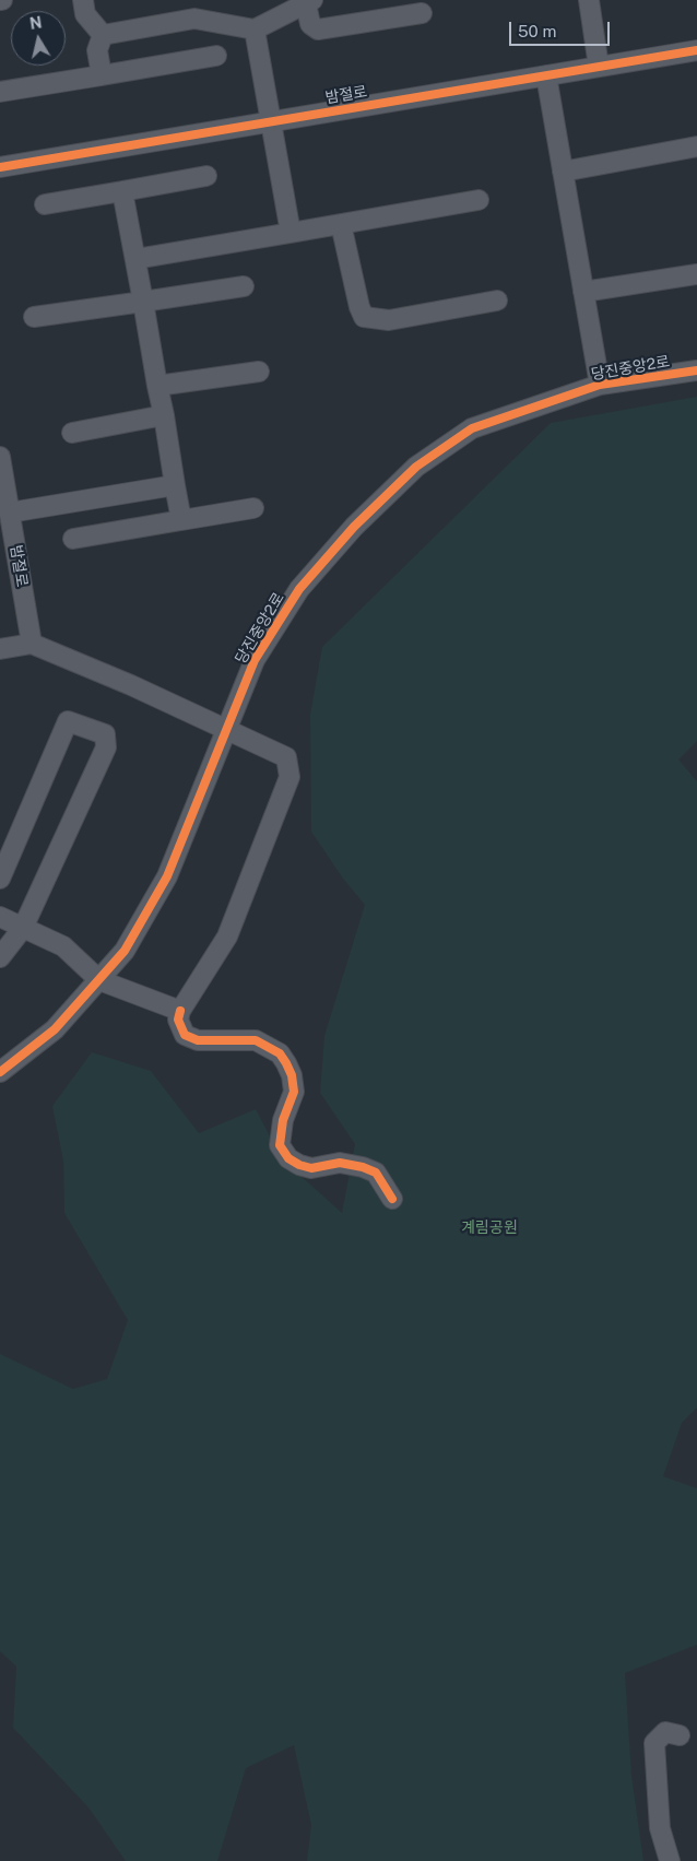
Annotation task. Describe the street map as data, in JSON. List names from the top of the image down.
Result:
{
  "streets": {
    "street": ["밤절로", "당진중앙2로"]
  },
  "parks": ["계림공원"],
  "scale_bar": "50 m",
  "north": "top"
}
